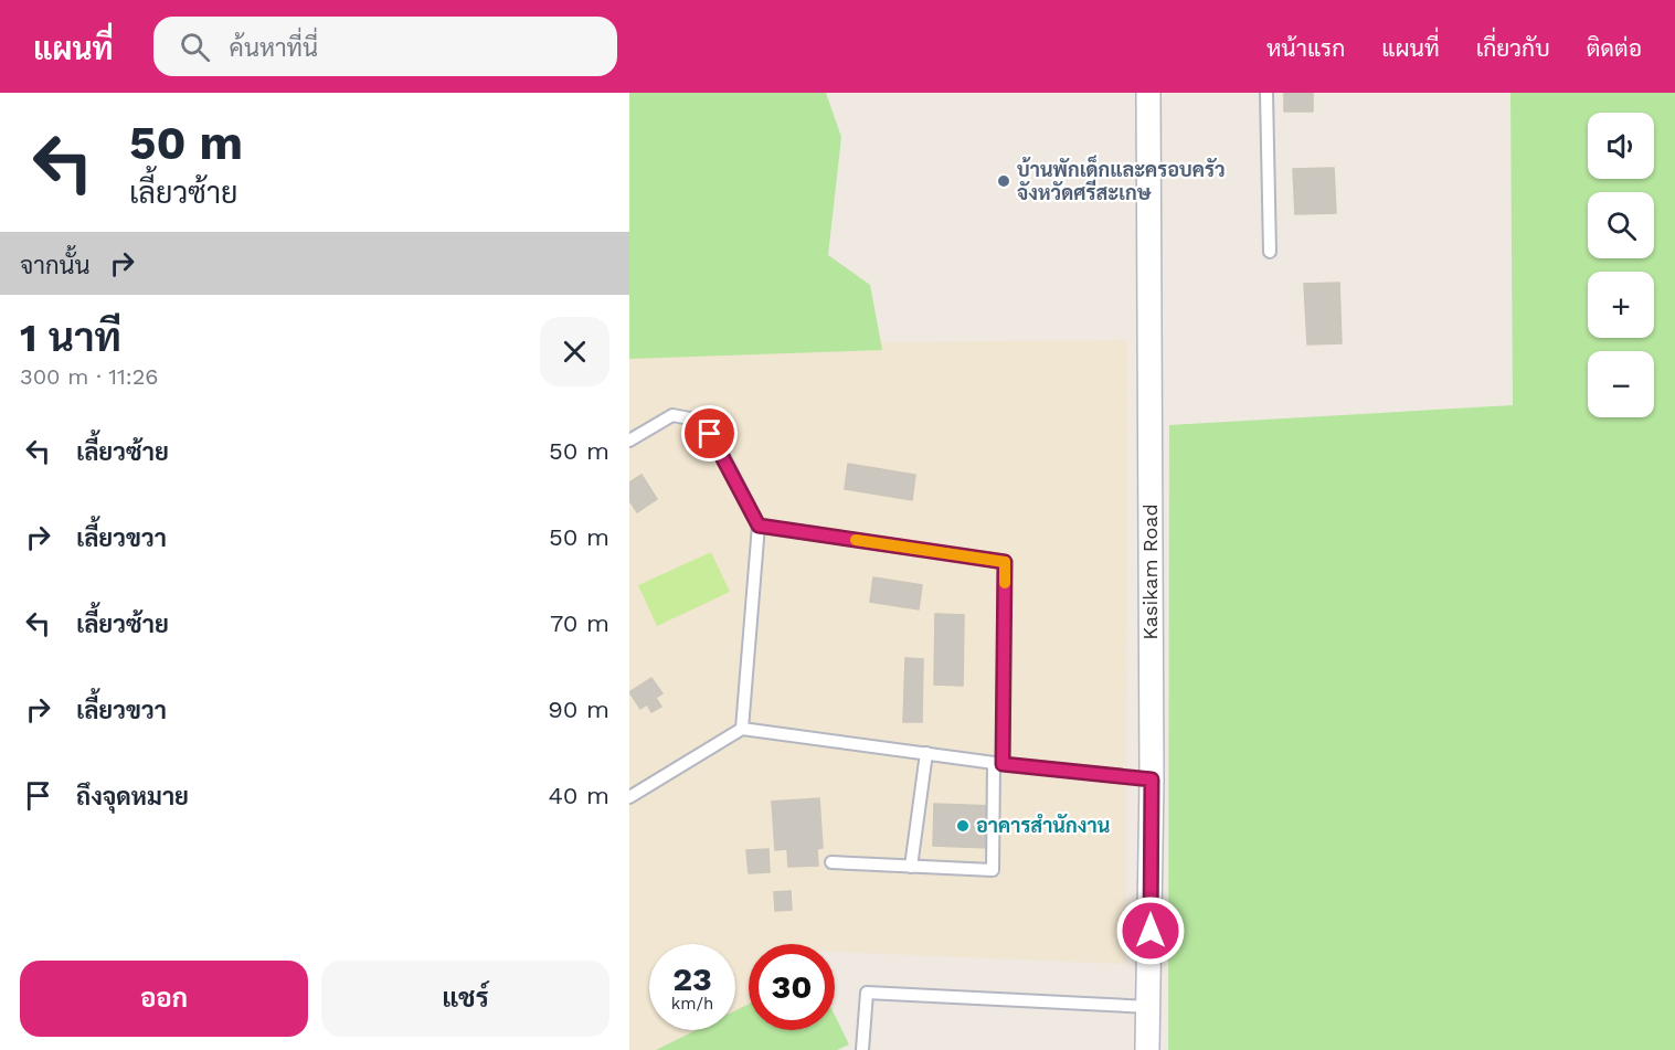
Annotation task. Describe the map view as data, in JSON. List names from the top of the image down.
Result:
{
  "streets": {
    "street": ["Kasikam Road"]
  },
  "places": ["บ้านพักเด็กและครอบครัว จังหวัดศรีสะเกษ", "อาคารสำนักงาน"],
  "page": {
    "header": "แผนที่",
    "search": "ค้นหาที่นี่",
    "nav": [
      "หน้าแรก",
      "แผนที่",
      "เกี่ยวกับ",
      "ติดต่อ"
    ],
    "turn": ["50 m", "เลี้ยวซ้าย"],
    "map_buttons": ["+", "−"],
    "then": "จากนั้น",
    "heading": ["1 นาที", "300 m · 11:26"],
    "list": [
      {
        "name": "เลี้ยวซ้าย",
        "value": "50 m"
      },
      {
        "name": "เลี้ยวขวา",
        "value": "50 m"
      },
      {
        "name": "เลี้ยวซ้าย",
        "value": "70 m"
      },
      {
        "name": "เลี้ยวขวา",
        "value": "90 m"
      },
      {
        "name": "ถึงจุดหมาย",
        "value": "40 m"
      }
    ],
    "speed": "23 km/h",
    "limit": "30",
    "buttons": ["ออก", "แชร์"]
  }
}
